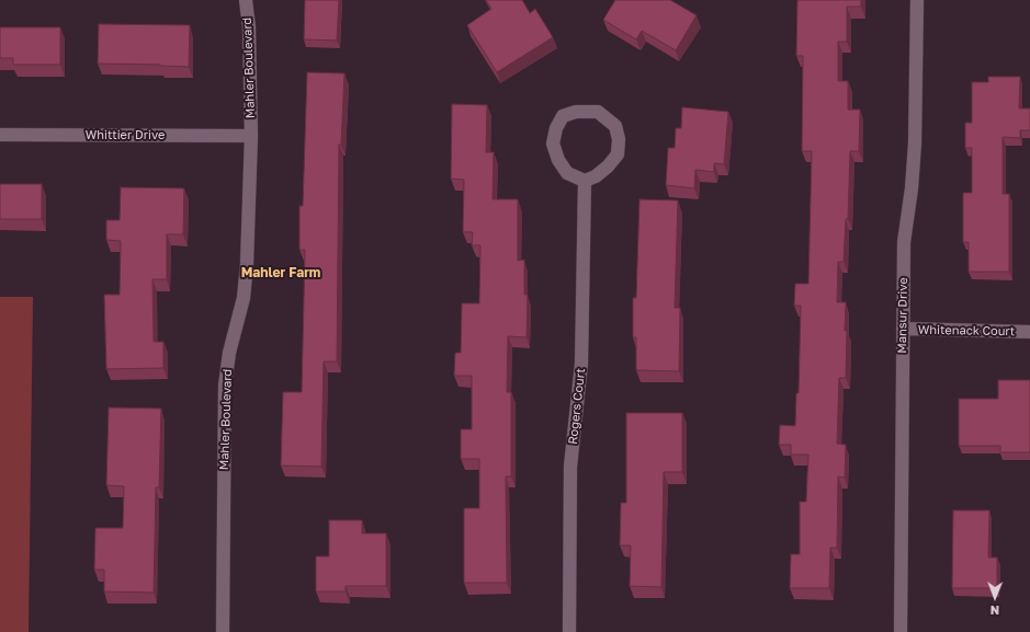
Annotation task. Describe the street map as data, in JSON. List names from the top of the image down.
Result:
{
  "streets": {
    "street": [
      "Mahler Boulevard",
      "Whittier Drive",
      "Mansur Drive",
      "Whitenack Court",
      "Rogers Court"
    ]
  },
  "crossings": [
    ["Mahler Boulevard", "Whittier Drive"],
    ["Mansur Drive", "Whitenack Court"]
  ],
  "districts": ["Mahler Farm"],
  "north": "bottom"
}
